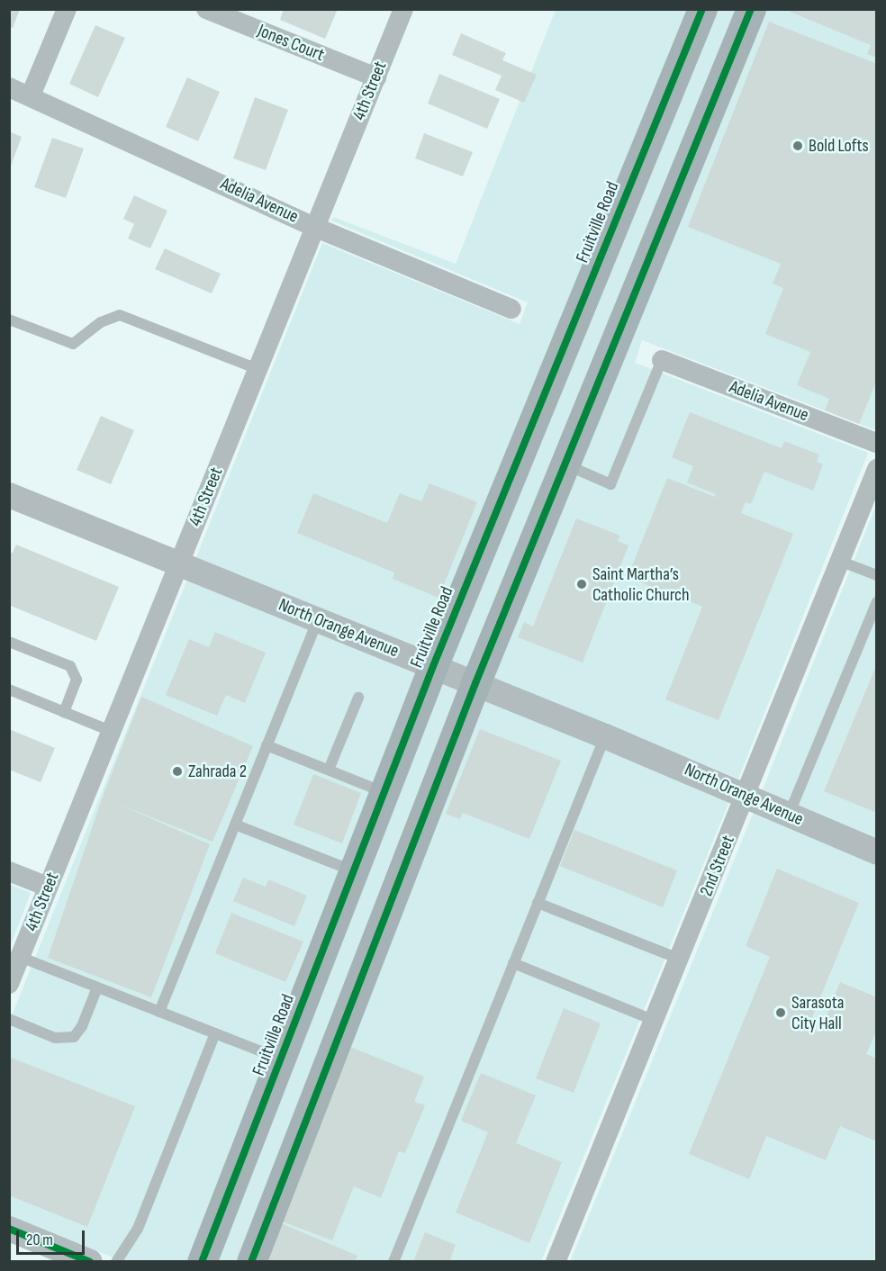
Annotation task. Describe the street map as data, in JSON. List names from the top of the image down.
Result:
{
  "streets": {
    "main road": ["Fruitville Road"],
    "street": [
      "Jones Court",
      "4th Street",
      "Adelia Avenue",
      "North Orange Avenue",
      "2nd Street"
    ]
  },
  "crossings": [
    ["Jones Court", "4th Street"],
    ["4th Street", "Adelia Avenue"],
    ["4th Street", "North Orange Avenue"],
    ["Fruitville Road", "North Orange Avenue"],
    ["North Orange Avenue", "2nd Street"]
  ],
  "places": [
    "Bold Lofts",
    "Saint Martha’s Catholic Church",
    "Zahrada 2",
    "Sarasota City Hall"
  ],
  "scale_bar": "20 m"
}
